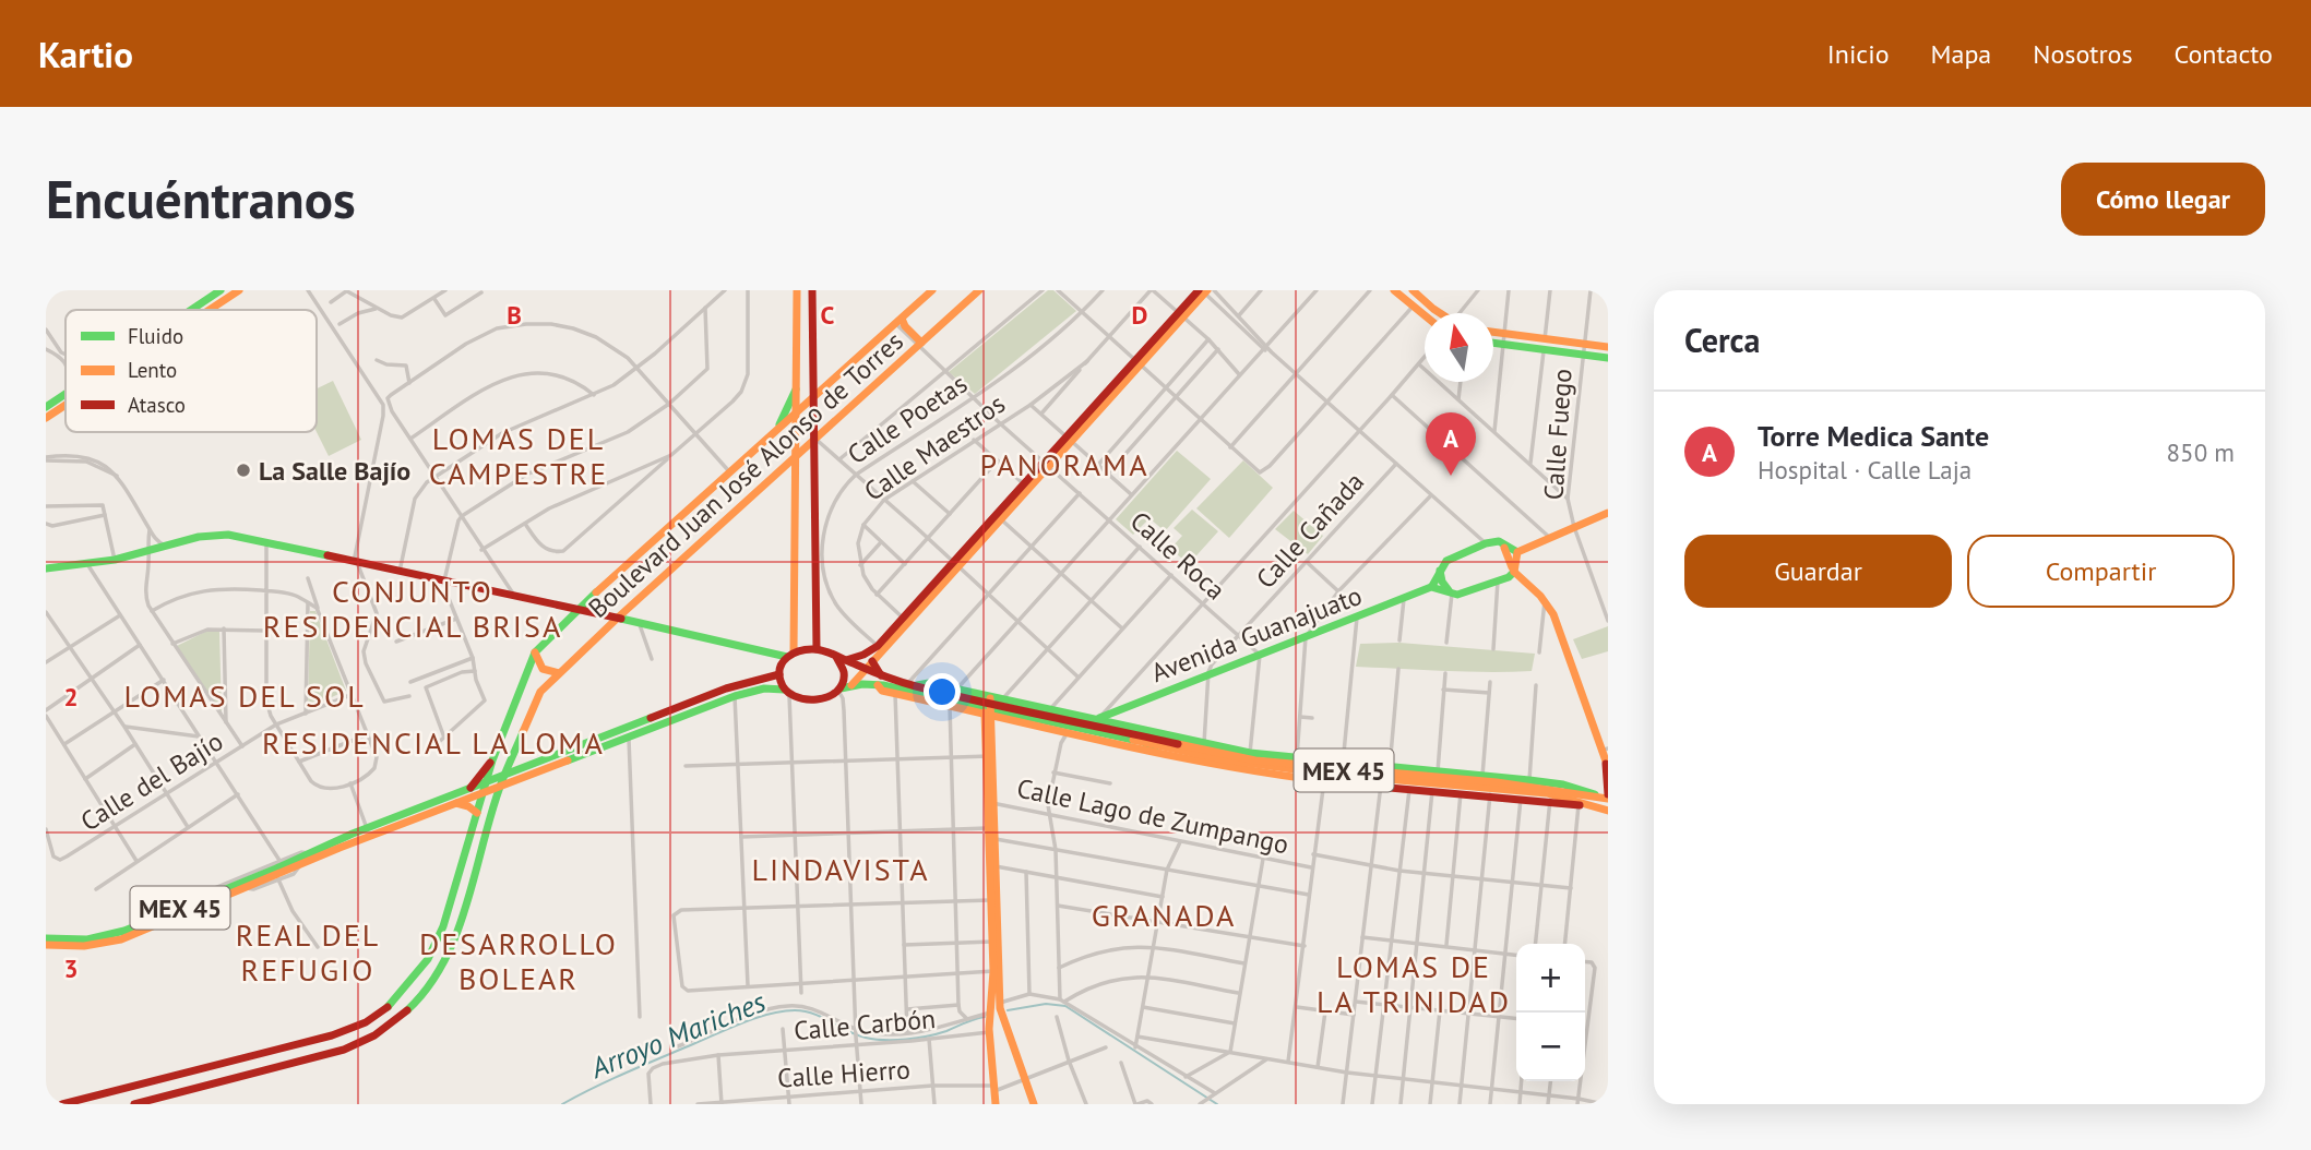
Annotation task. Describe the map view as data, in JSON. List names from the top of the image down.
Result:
{
  "streets": {
    "main road": ["Boulevard Juan José Alonso de Torres", "Avenida Guanajuato", "MEX 45"],
    "street": [
      "Calle Poetas",
      "Calle Fuego",
      "Calle Maestros",
      "Calle Cañada",
      "Calle Roca",
      "Calle del Bajío",
      "Calle Lago de Zumpango",
      "Calle Carbón",
      "Calle Hierro"
    ]
  },
  "crossings": [
    ["Calle Poetas", "Calle Roca"],
    ["Calle Maestros", "Calle Roca"],
    ["Boulevard Juan José Alonso de Torres", "Calle Roca"],
    ["Boulevard Juan José Alonso de Torres", "MEX 45"],
    ["Calle Cañada", "Calle Roca"],
    ["Calle Cañada", "Avenida Guanajuato"],
    ["Calle Roca", "Avenida Guanajuato"],
    ["Avenida Guanajuato", "MEX 45"]
  ],
  "districts": [
    "LOMAS DEL CAMPESTRE",
    "PANORAMA",
    "CONJUNTO RESIDENCIAL BRISA",
    "LOMAS DEL SOL",
    "RESIDENCIAL LA LOMA",
    "LINDAVISTA",
    "GRANADA",
    "REAL DEL REFUGIO",
    "DESARROLLO BOLEAR",
    "LOMAS DE LA TRINIDAD"
  ],
  "water": ["Arroyo Mariches"],
  "places": ["La Salle Bajío"],
  "legend": ["Fluido", "Lento", "Atasco"],
  "north": "top",
  "page": {
    "header": "Kartio",
    "nav": [
      "Inicio",
      "Mapa",
      "Nosotros",
      "Contacto"
    ],
    "buttons": [
      "Cómo llegar",
      ["Guardar", "Compartir"]
    ],
    "title": "Encuéntranos",
    "heading": "Cerca",
    "list": [
      {
        "mark": "A",
        "name": "Torre Medica Sante",
        "note": "Hospital · Calle Laja",
        "value": "850 m"
      }
    ],
    "pins": "A",
    "map_buttons": ["+", "−"]
  },
  "grid": {
    "columns": ["B", "C", "D"],
    "rows": ["2", "3"]
  }
}
